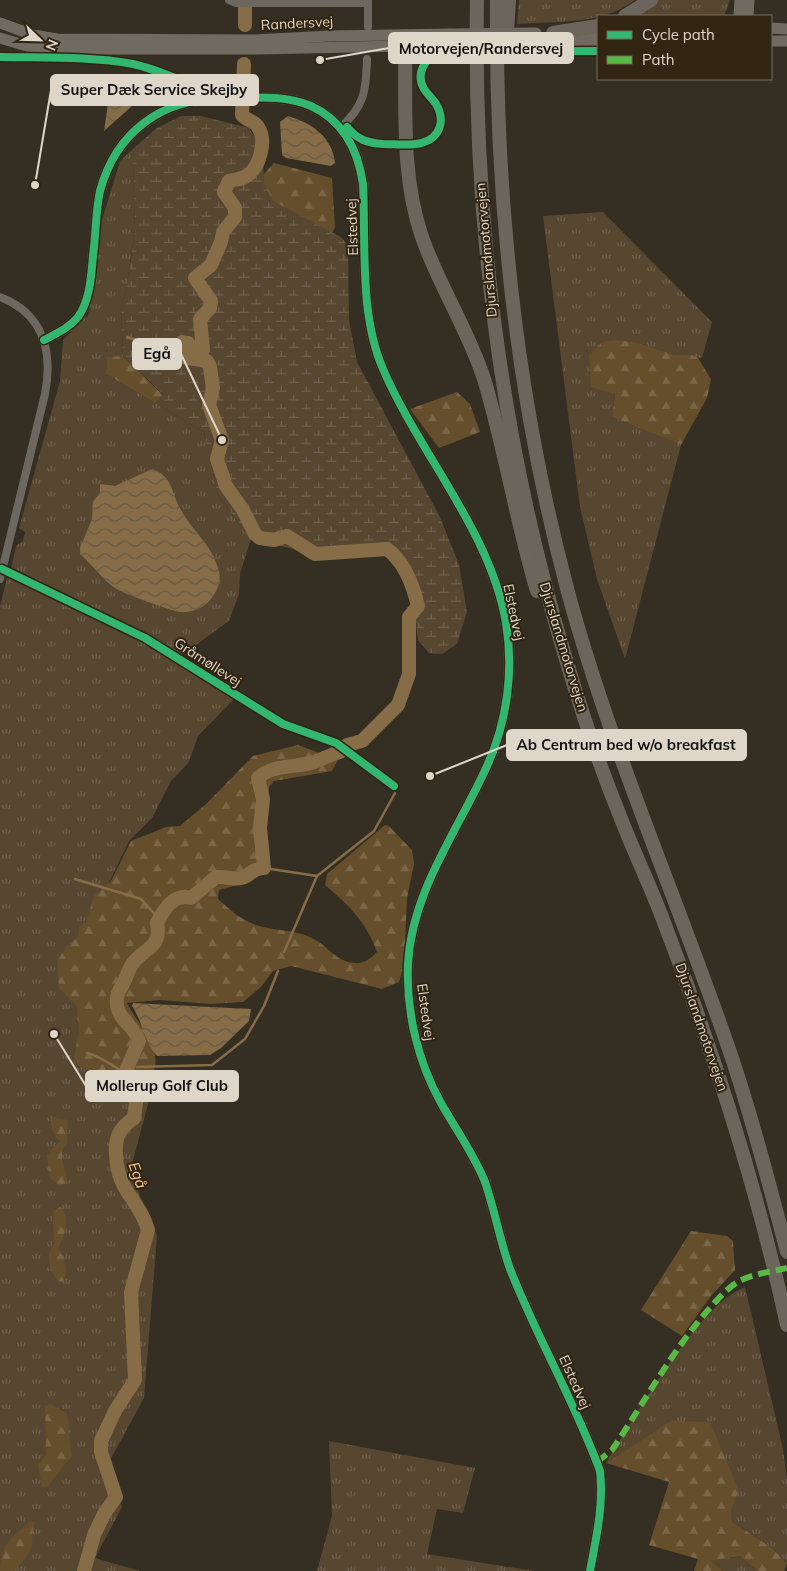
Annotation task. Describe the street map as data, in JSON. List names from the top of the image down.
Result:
{
  "streets": {
    "highway": ["Djurslandmotorvejen"],
    "street": ["Randersvej", "Elstedvej"],
    "cycle path": ["Gråmøllevej"]
  },
  "water": ["Egå"],
  "places": [
    "Motorvejen/Randersvej",
    "Super Dæk Service Skejby",
    "Egå",
    "Ab Centrum bed w/o breakfast",
    "Mollerup Golf Club"
  ],
  "legend": ["Cycle path", "Path"],
  "north": "bottom right"
}
